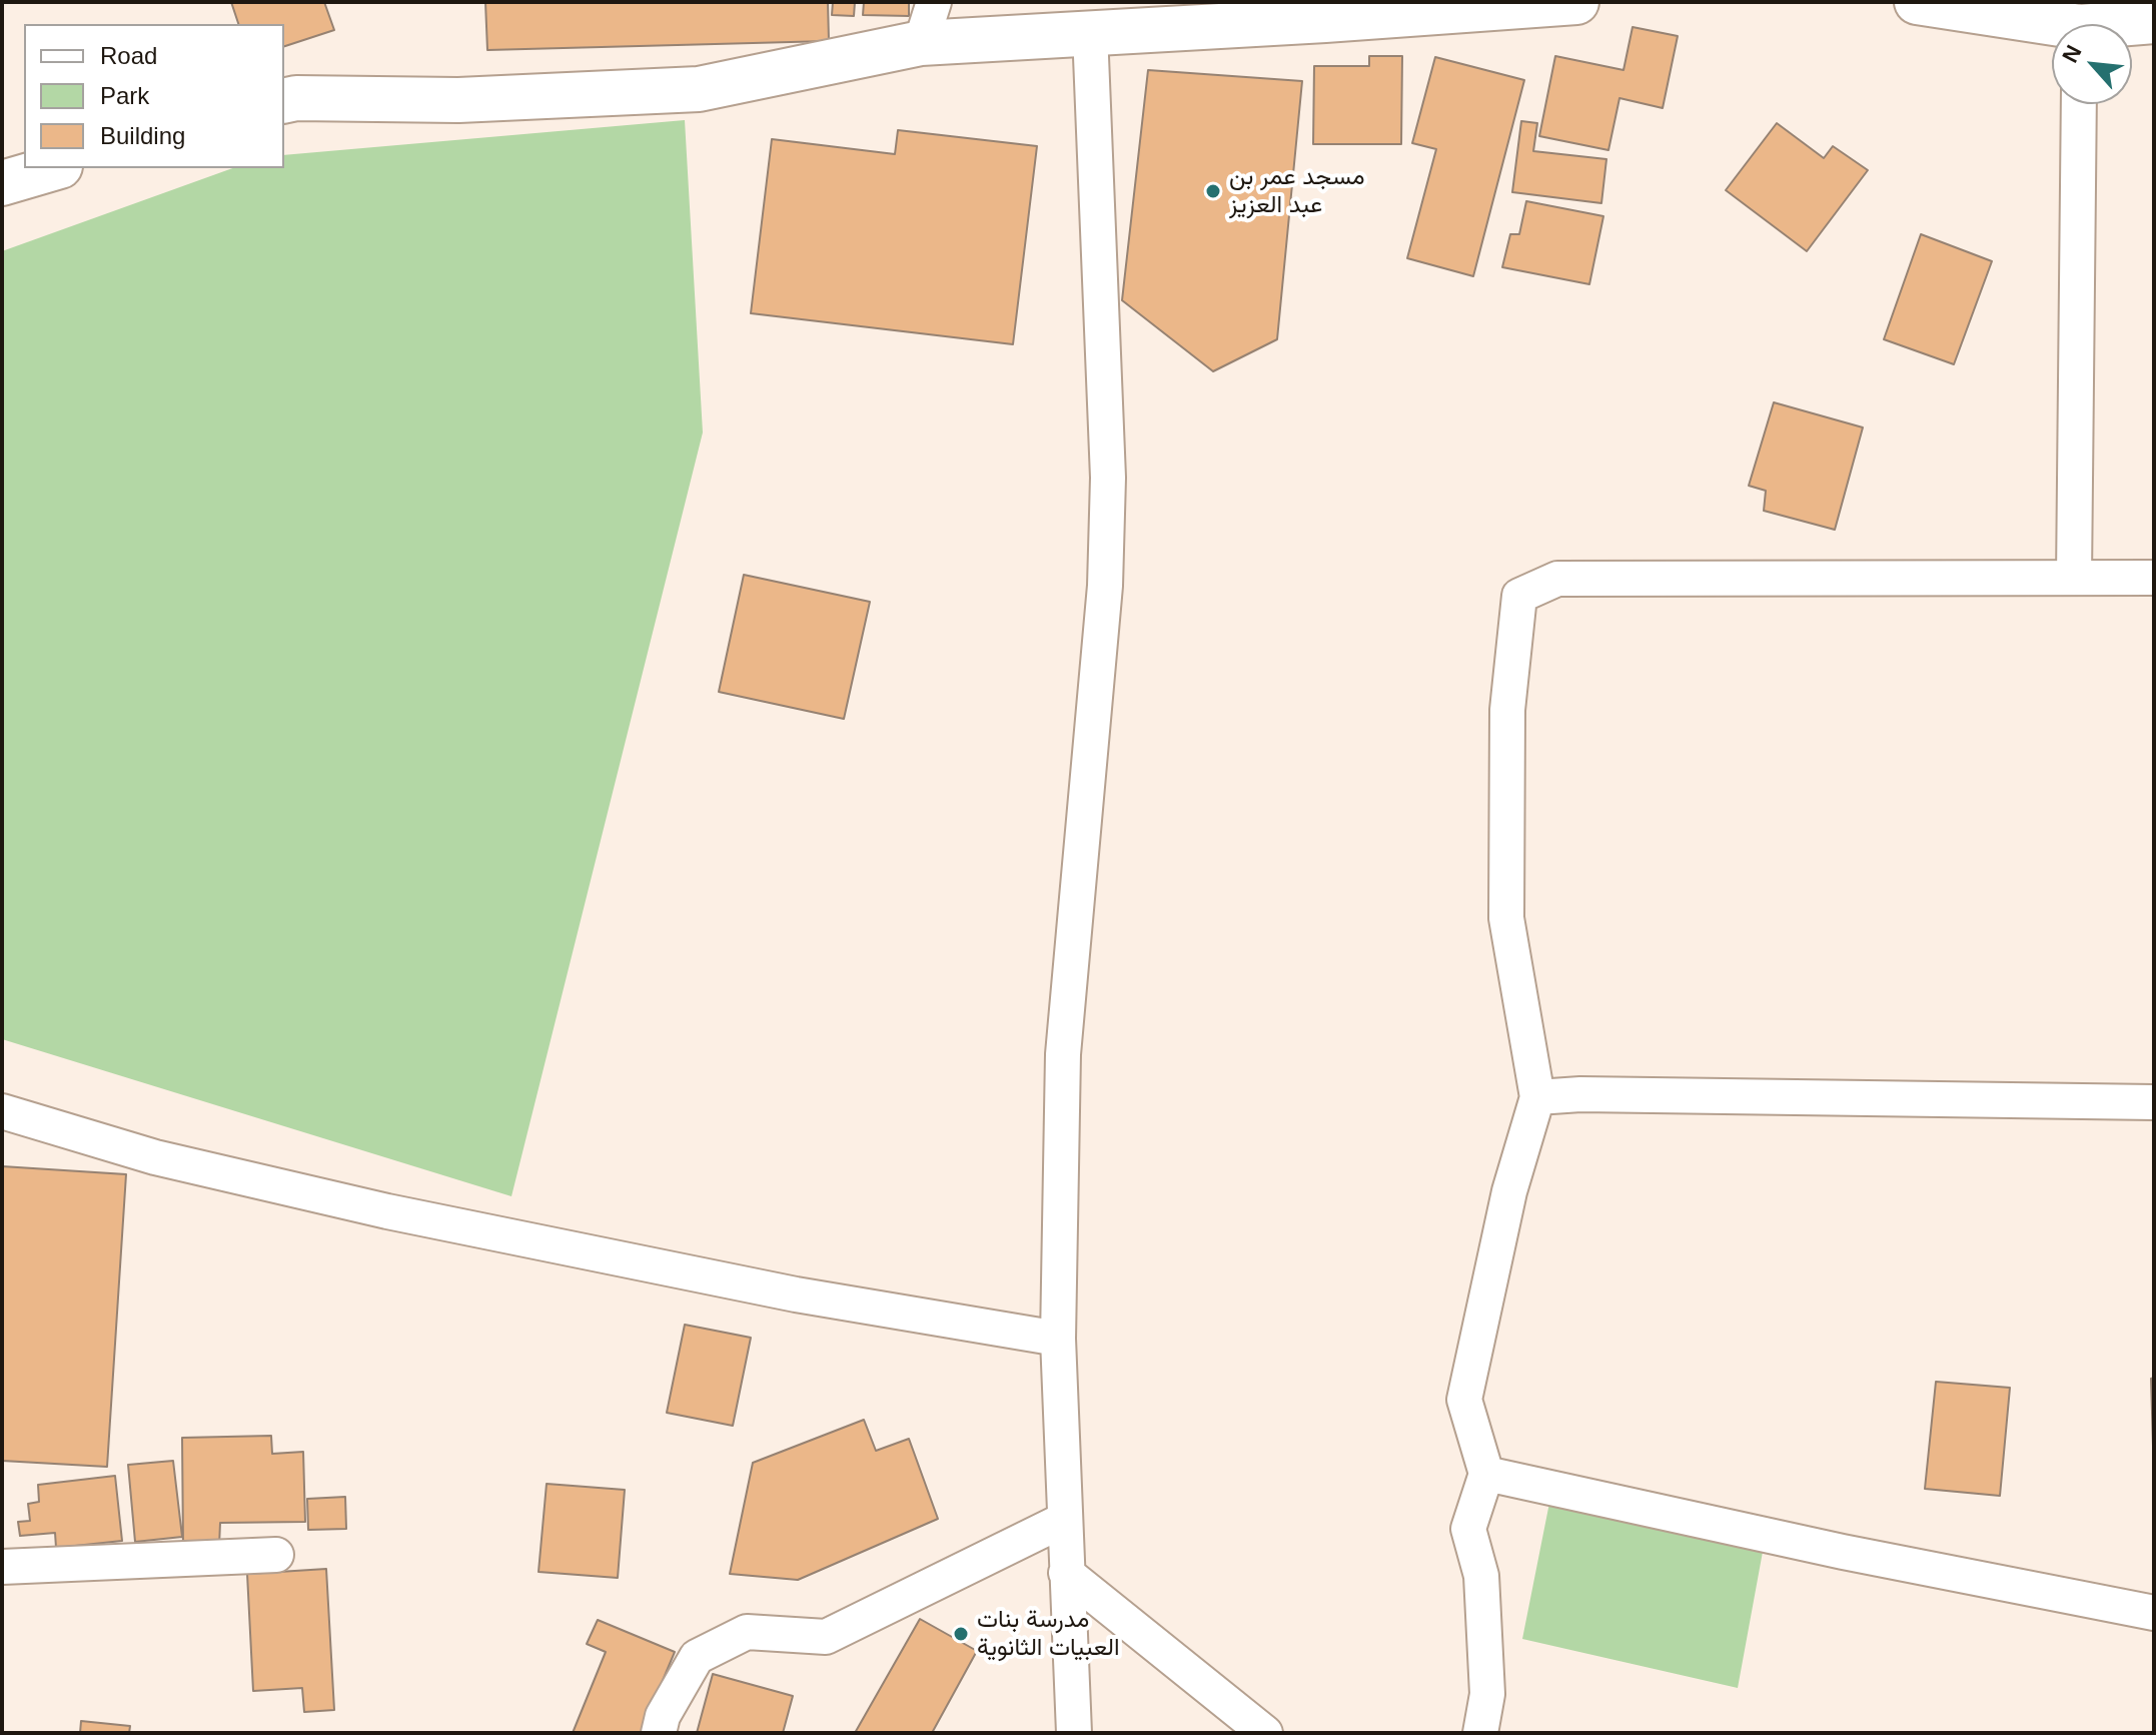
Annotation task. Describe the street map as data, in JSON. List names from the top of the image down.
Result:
{
  "places": ["مسجد عمر بن عبد العزيز", "مدرسة بنات العبيات الثانوية"],
  "legend": ["Road", "Park", "Building"],
  "north": "top left"
}
